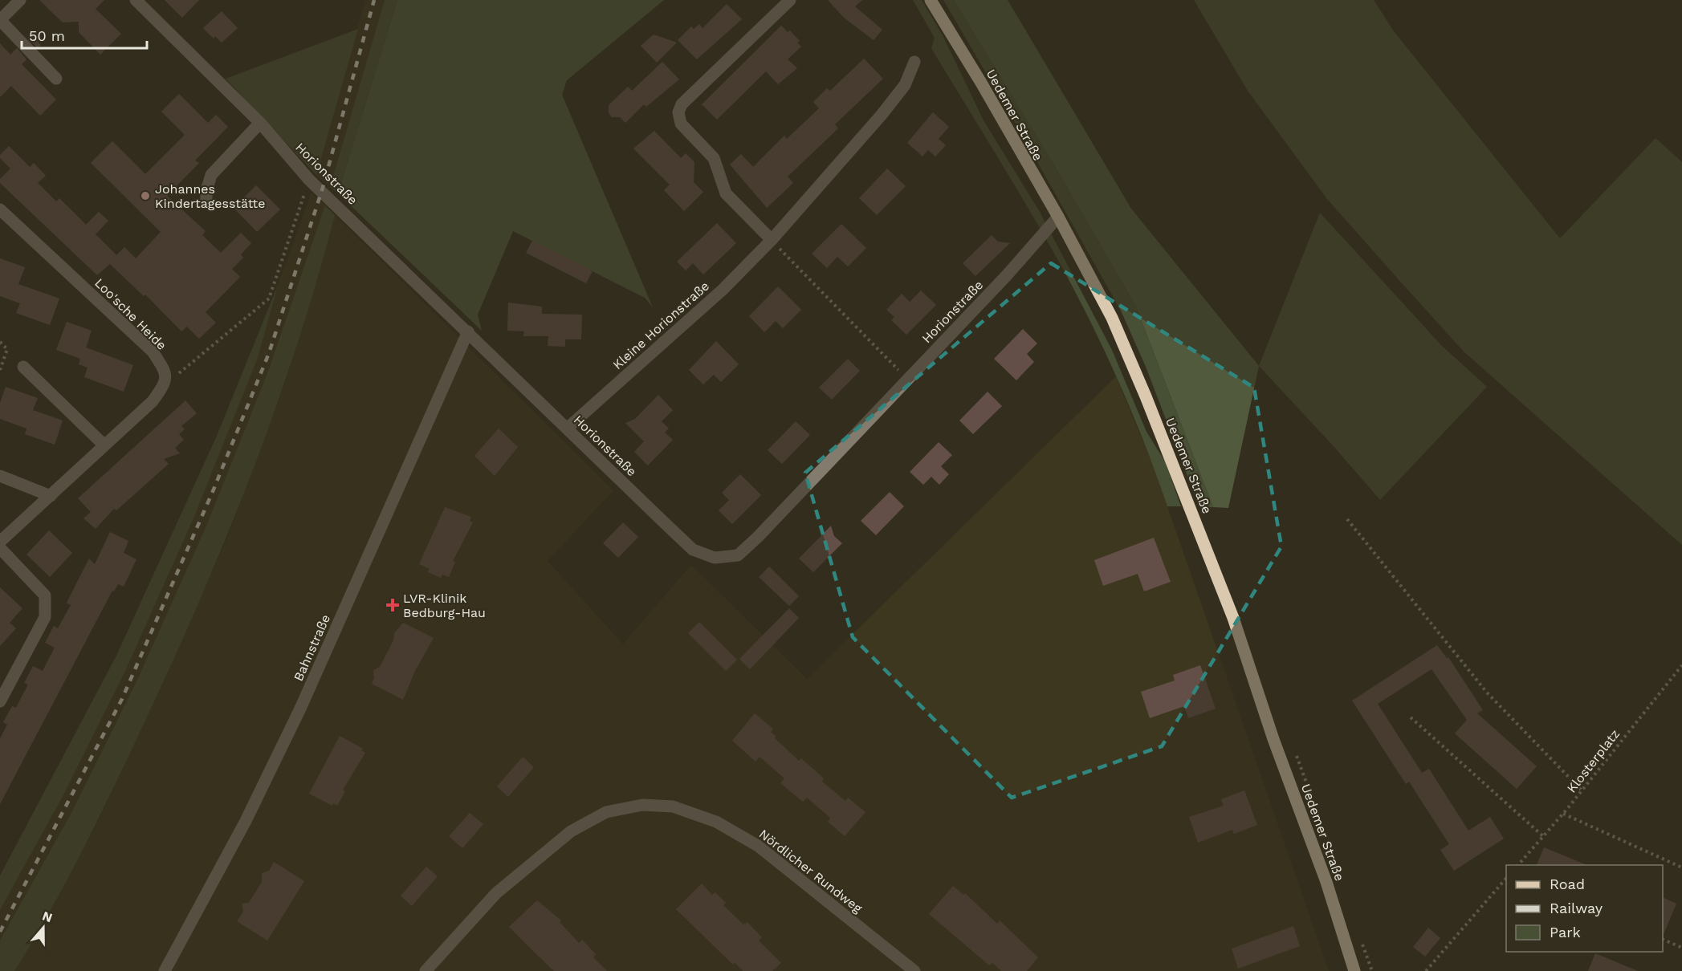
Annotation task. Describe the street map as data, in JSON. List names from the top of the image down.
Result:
{
  "streets": {
    "main road": ["Uedemer Straße"],
    "street": [
      "Horionstraße",
      "Loo'sche Heide",
      "Kleine Horionstraße",
      "Bahnstraße",
      "Nördlicher Rundweg"
    ],
    "path": ["Klosterplatz"]
  },
  "crossings": [
    ["Uedemer Straße", "Horionstraße"],
    ["Horionstraße", "Kleine Horionstraße"],
    ["Horionstraße", "Bahnstraße"]
  ],
  "places": {
    "other": ["Johannes Kindertagesstätte"],
    "health": ["LVR-Klinik Bedburg-Hau"]
  },
  "legend": ["Road", "Railway", "Park"],
  "scale_bar": "50 m",
  "north": "top"
}
